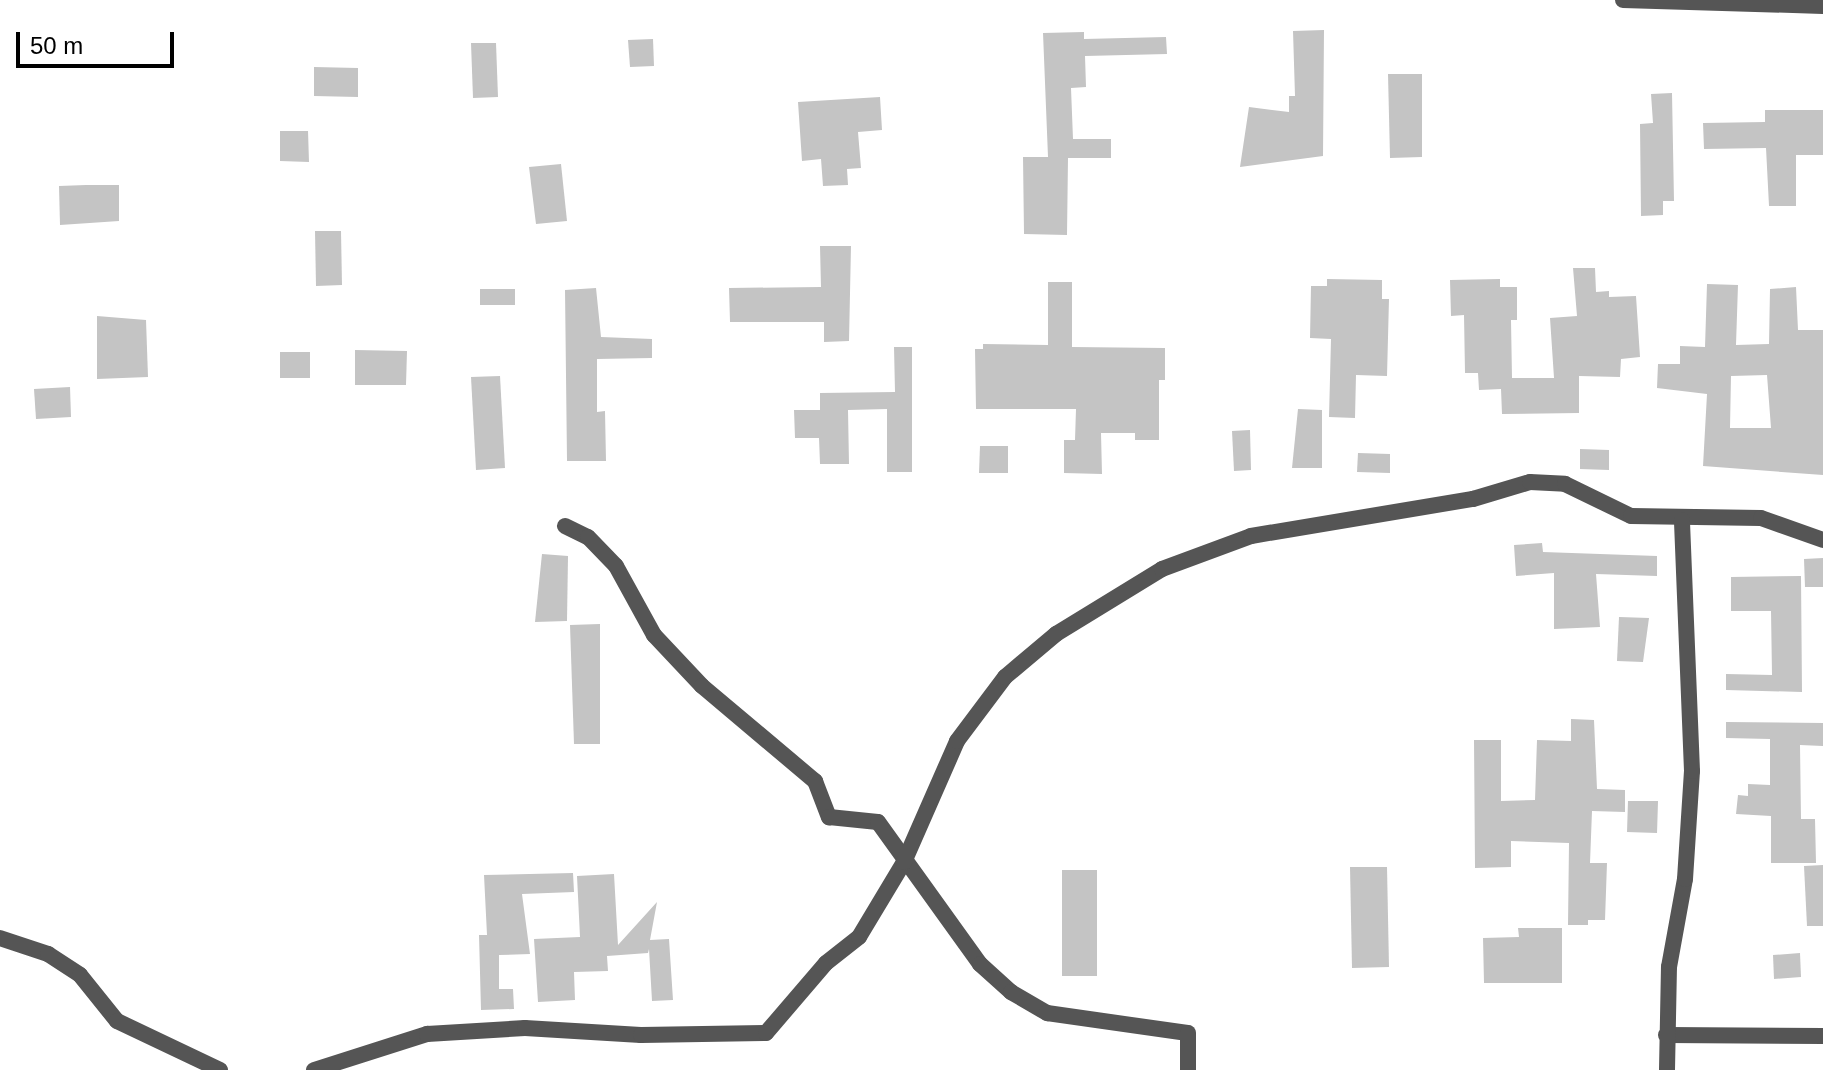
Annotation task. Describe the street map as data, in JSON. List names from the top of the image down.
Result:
{
  "scale_bar": "50 m"
}
